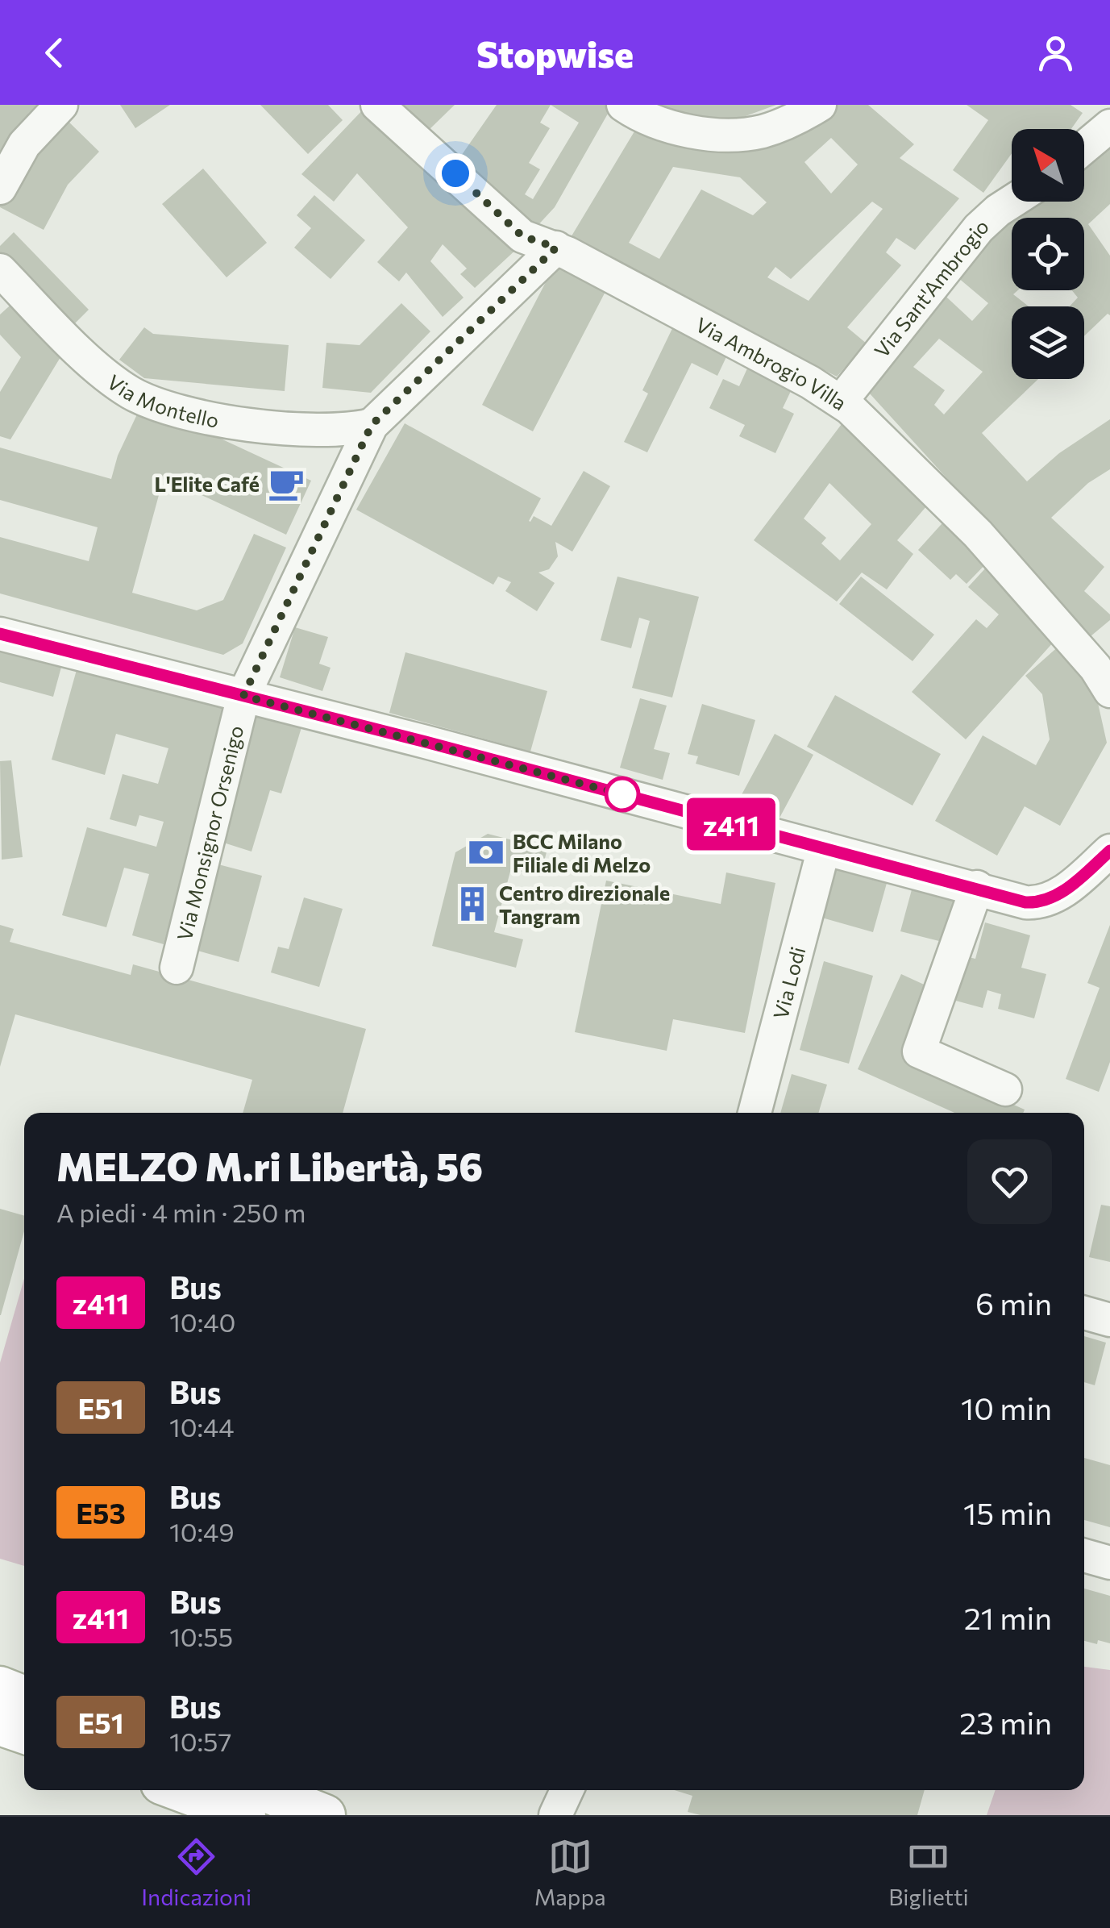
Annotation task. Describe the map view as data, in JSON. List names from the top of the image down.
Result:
{
  "streets": {
    "street": [
      "Via Sant'Ambrogio",
      "Via Ambrogio Villa",
      "Via Montello",
      "Via Monsignor Orsenigo",
      "Via Lodi"
    ]
  },
  "crossings": [
    ["Via Sant'Ambrogio", "Via Ambrogio Villa"],
    ["Via Montello", "Via Monsignor Orsenigo"]
  ],
  "places": {
    "cafe": ["L'Elite Café"],
    "bank": ["BCC Milano Filiale di Melzo"],
    "building": ["Centro direzionale Tangram"]
  },
  "lines": ["bus line z411"],
  "north": "top left",
  "page": {
    "header": "Stopwise",
    "on_map": "z411",
    "heading": ["MELZO M.ri Libertà, 56", "A piedi · 4 min · 250 m"],
    "list": [
      {
        "mark": "z411",
        "name": "Bus",
        "note": "10:40",
        "value": "6 min"
      },
      {
        "mark": "E51",
        "name": "Bus",
        "note": "10:44",
        "value": "10 min"
      },
      {
        "mark": "E53",
        "name": "Bus",
        "note": "10:49",
        "value": "15 min"
      },
      {
        "mark": "z411",
        "name": "Bus",
        "note": "10:55",
        "value": "21 min"
      },
      {
        "mark": "E51",
        "name": "Bus",
        "note": "10:57",
        "value": "23 min"
      }
    ],
    "tabs": ["Indicazioni", "Mappa", "Biglietti"]
  }
}
